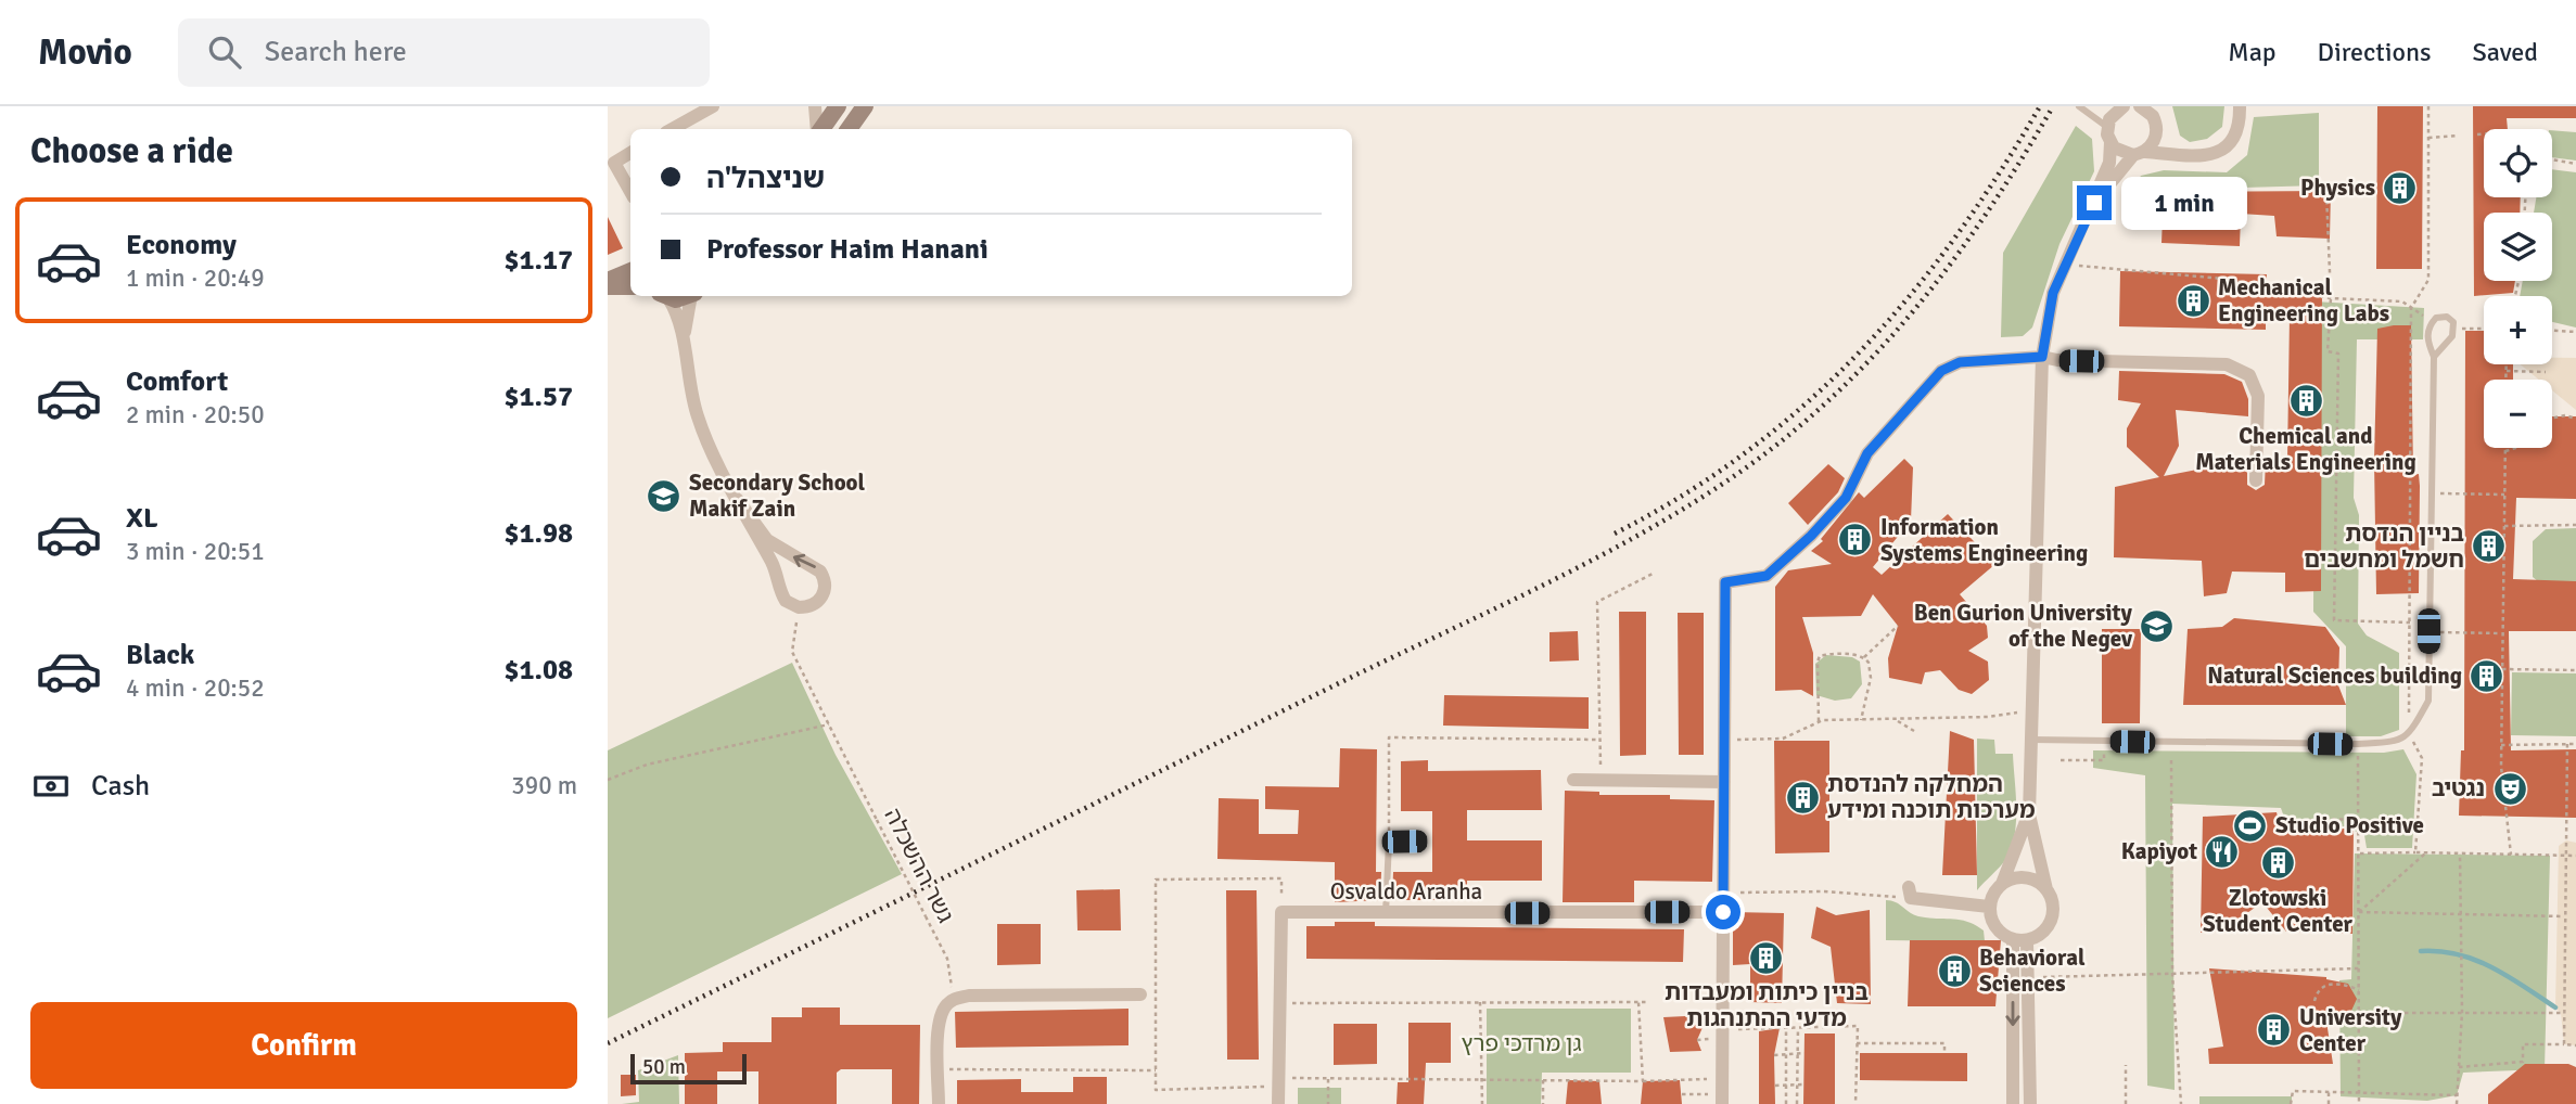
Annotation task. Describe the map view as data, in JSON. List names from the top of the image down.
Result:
{
  "streets": {
    "street": ["Osvaldo Aranha"],
    "path": ["גשר ההשכלה"]
  },
  "parks": ["גן מרדכי פרץ"],
  "places": {
    "building": [
      "Physics",
      "Mechanical Engineering Labs",
      "Chemical and Materials Engineering",
      "Information Systems Engineering",
      "בניין הנדסת חשמל ומחשבים",
      "Natural Sciences building",
      "המחלקה להנדסת מערכות תוכנה ומידע",
      "Zlotowski Student Center",
      "בניין כיתות ומעבדות מדעי ההתנהגות",
      "Behavioral Sciences",
      "University Center"
    ],
    "school or university": ["Secondary School Makif Zain", "Ben Gurion University of the Negev"],
    "theatre": ["נגטיב"],
    "sports": ["Studio Positive"],
    "restaurant": ["Kapiyot"]
  },
  "scale_bar": "50 m",
  "page": {
    "header": "Movio",
    "search": "Search here",
    "nav": ["Map", "Directions", "Saved"],
    "heading": "Choose a ride",
    "map_buttons": ["+", "−"],
    "banner": ["שניצהל'ה", "Professor Haim Hanani"],
    "bubble": "1 min",
    "list": [
      {
        "name": "Economy",
        "note": "1 min · 20:49",
        "value": "$1.17"
      },
      {
        "name": "Comfort",
        "note": "2 min · 20:50",
        "value": "$1.57"
      },
      {
        "name": "XL",
        "note": "3 min · 20:51",
        "value": "$1.98"
      },
      {
        "name": "Black",
        "note": "4 min · 20:52",
        "value": "$1.08"
      }
    ],
    "pay": ["Cash", "390 m"],
    "buttons": "Confirm",
    "scale": "50 m"
  }
}
